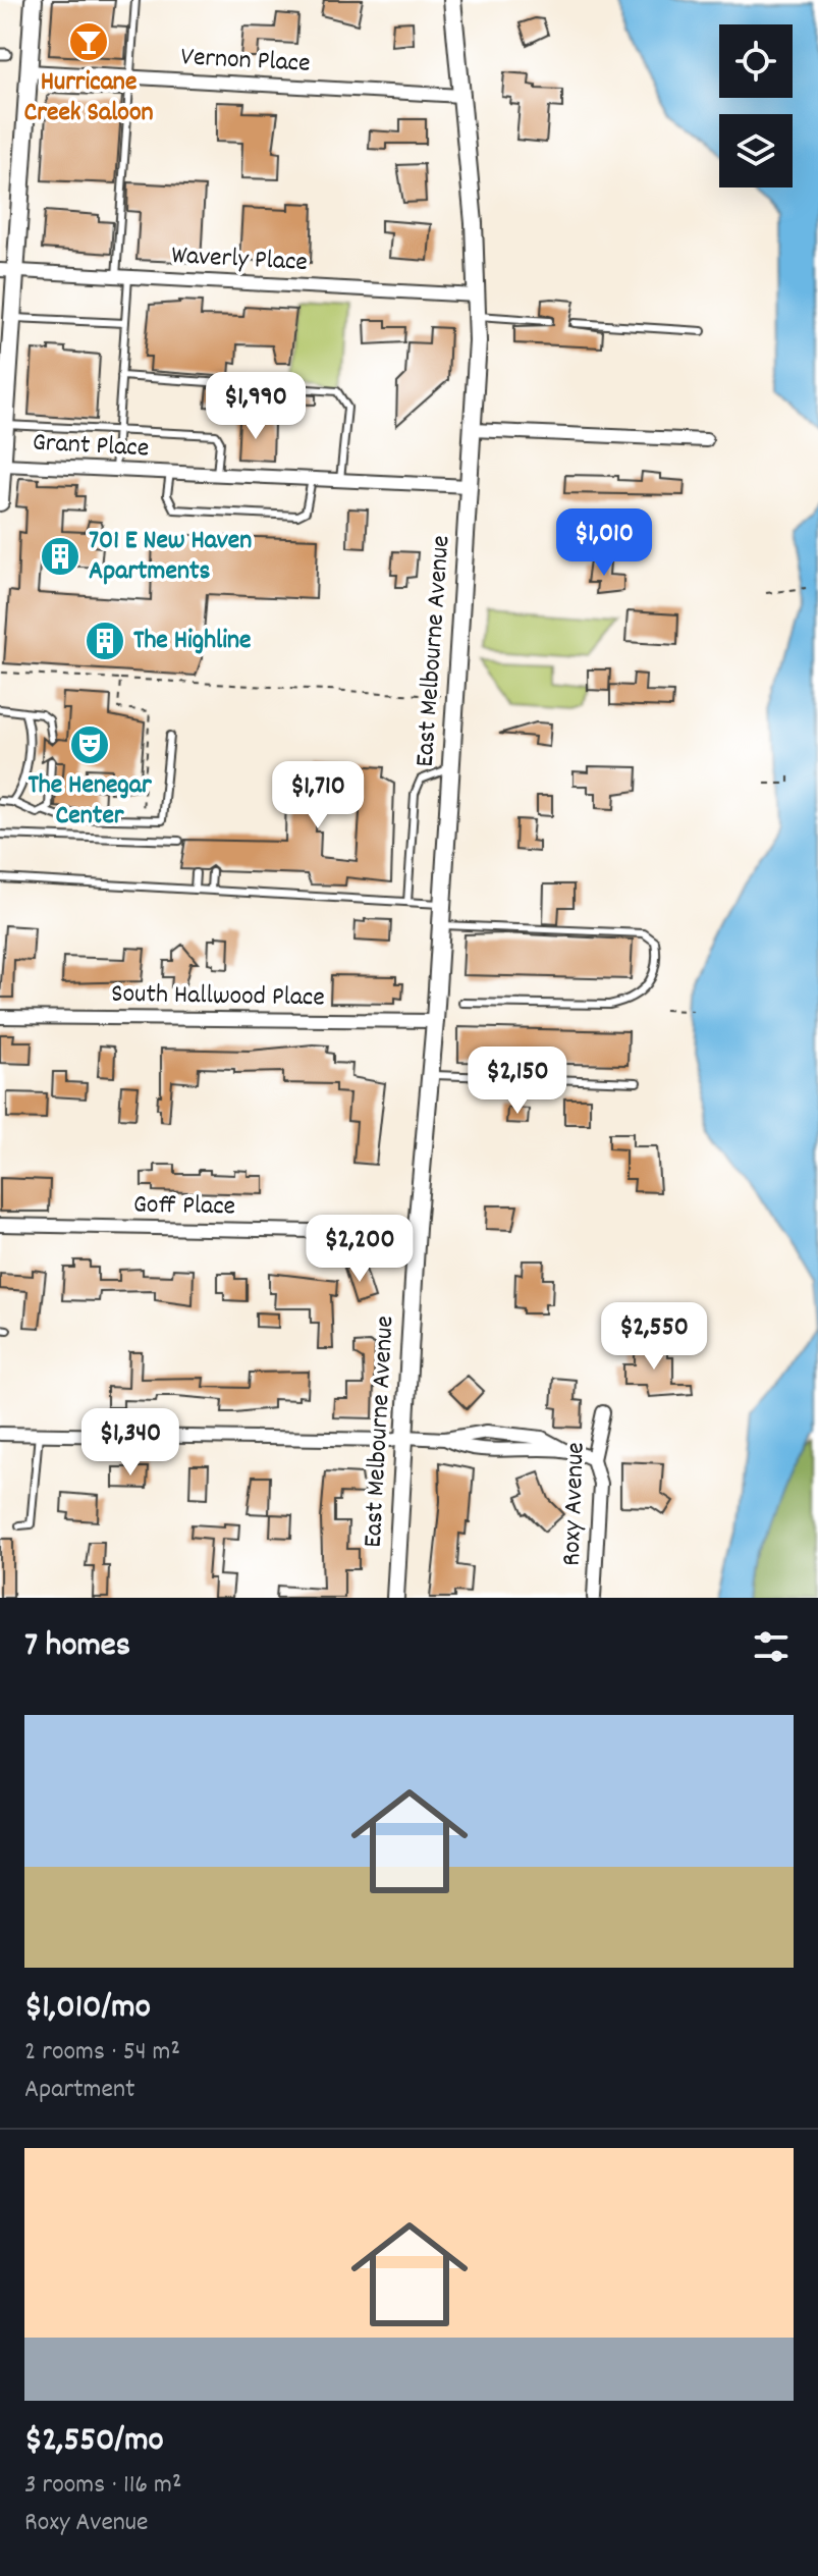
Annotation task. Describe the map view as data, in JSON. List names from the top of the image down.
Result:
{
  "streets": {
    "street": [
      "Vernon Place",
      "Waverly Place",
      "Grant Place",
      "East Melbourne Avenue",
      "South Hallwood Place",
      "Goff Place",
      "Roxy Avenue"
    ]
  },
  "crossings": [
    ["Vernon Place", "East Melbourne Avenue"],
    ["Waverly Place", "East Melbourne Avenue"],
    ["Grant Place", "East Melbourne Avenue"],
    ["East Melbourne Avenue", "South Hallwood Place"],
    ["East Melbourne Avenue", "Goff Place"]
  ],
  "places": {
    "bar": ["Hurricane Creek Saloon"],
    "building": ["701 E New Haven Apartments", "The Highline"],
    "theatre": ["The Henegar Center"]
  },
  "page": {
    "price": [
      "$1,990",
      "$1,010",
      "$1,710",
      "$2,150",
      "$2,200",
      "$2,550",
      "$1,340"
    ],
    "heading": "7 homes",
    "list": [
      {
        "name": "$1,010/mo",
        "note": "2 rooms · 54 m² · Apartment"
      },
      {
        "name": "$2,550/mo",
        "note": "3 rooms · 116 m² · Roxy Avenue"
      }
    ]
  }
}
